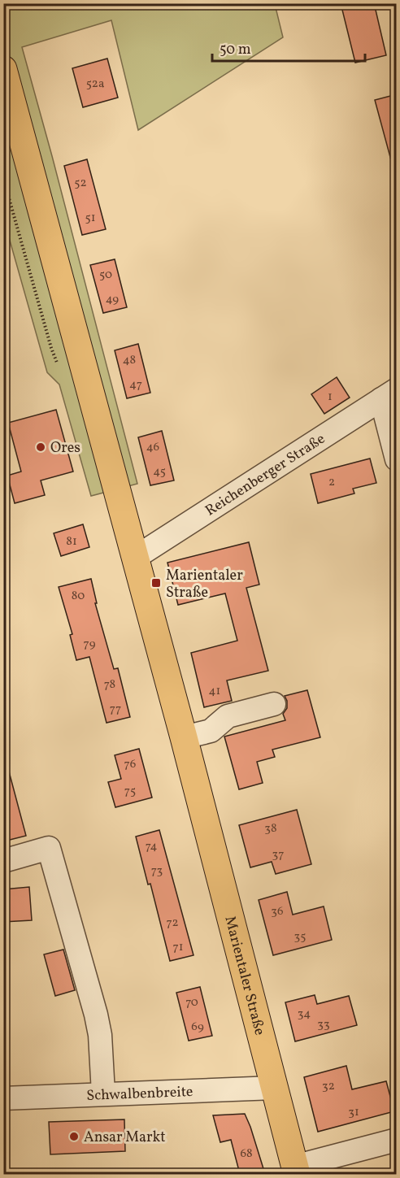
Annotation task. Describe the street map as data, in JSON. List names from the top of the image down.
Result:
{
  "streets": {
    "main road": ["Marientaler Straße"],
    "street": ["Reichenberger Straße", "Schwalbenbreite"]
  },
  "crossings": [
    ["Reichenberger Straße", "Marientaler Straße"],
    ["Marientaler Straße", "Schwalbenbreite"]
  ],
  "places": {
    "other": ["Ores", "Ansar Markt"],
    "transit": ["Marientaler Straße"]
  },
  "house_numbers": [
    "52a",
    "52",
    "51",
    "50",
    "49",
    "48",
    "47",
    "1",
    "46",
    "45",
    "2",
    "81",
    "80",
    "79",
    "78",
    "41",
    "77",
    "76",
    "75",
    "38",
    "74",
    "37",
    "73",
    "36",
    "72",
    "35",
    "71",
    "70",
    "34",
    "33",
    "69",
    "32",
    "31",
    "68"
  ],
  "scale_bar": "50 m"
}
